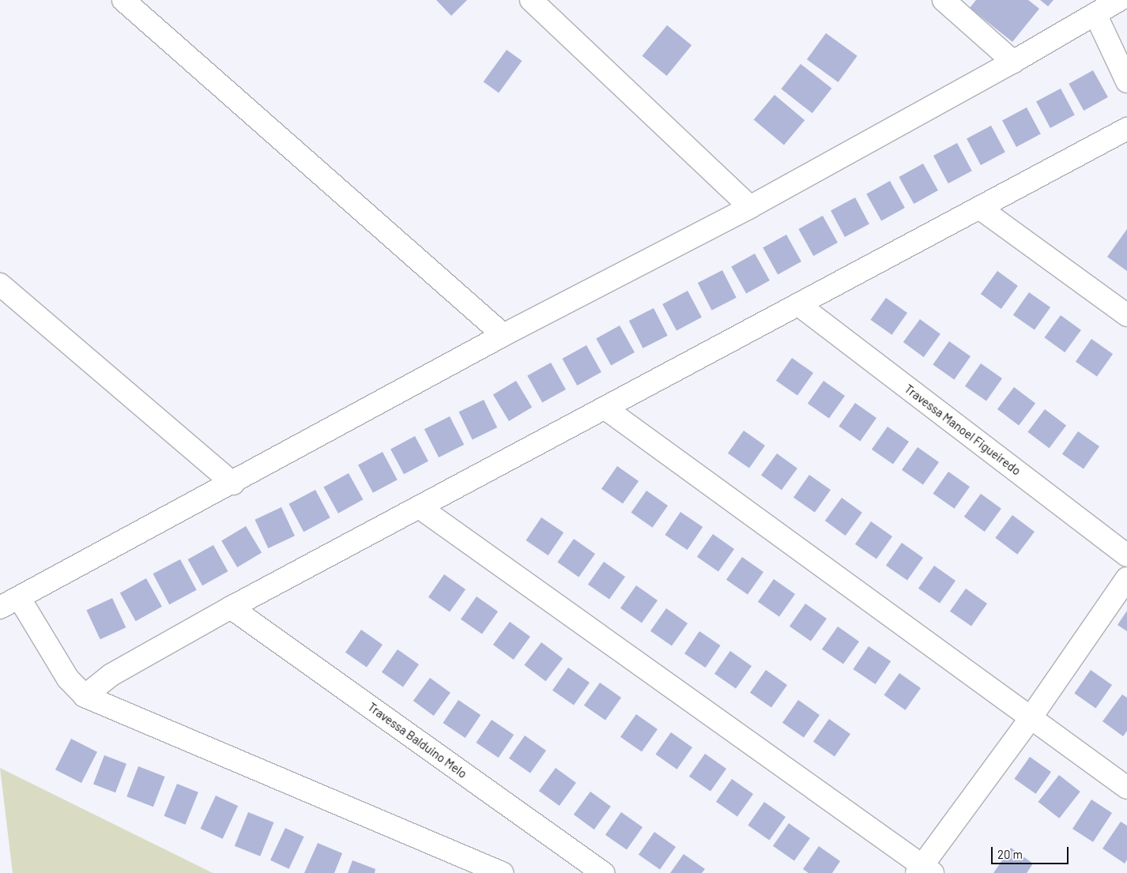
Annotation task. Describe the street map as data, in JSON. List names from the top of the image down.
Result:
{
  "streets": {
    "street": ["Travessa Manoel Figueiredo", "Travessa Balduino Melo"]
  },
  "scale_bar": "20 m"
}
